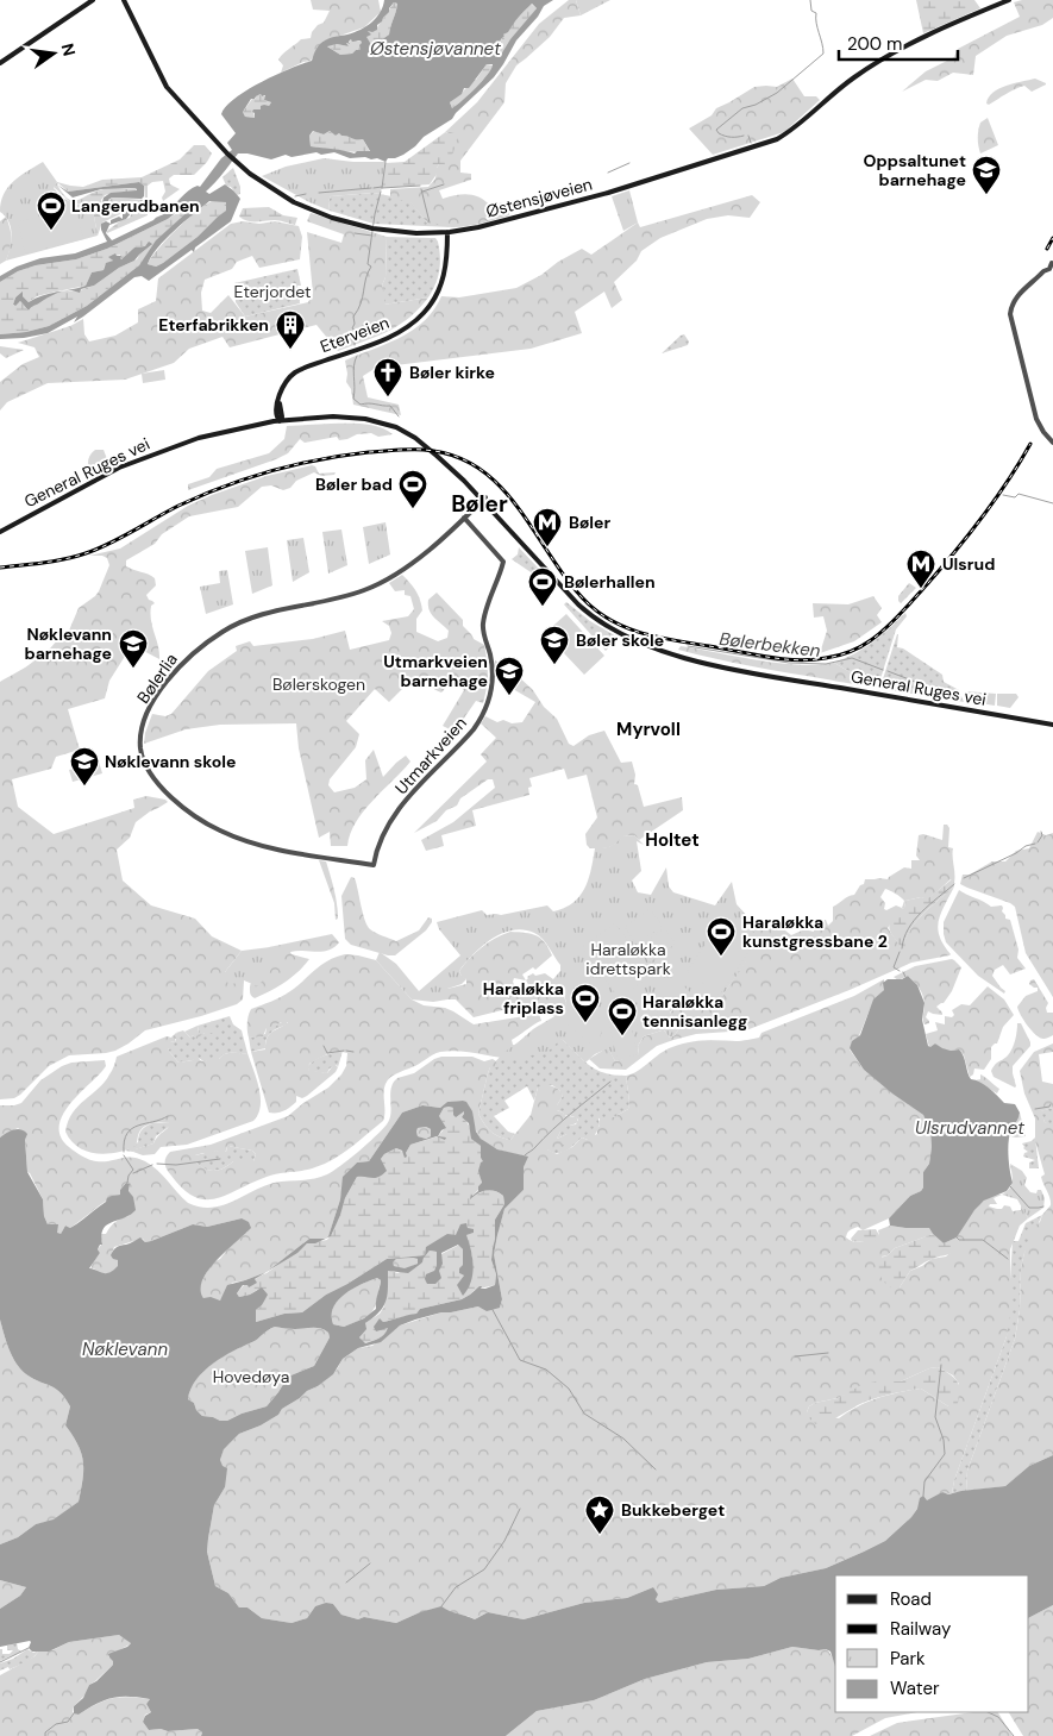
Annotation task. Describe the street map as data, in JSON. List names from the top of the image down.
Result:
{
  "streets": {
    "main road": ["Østensjøveien", "Eterveien", "General Ruges vei"],
    "street": ["Bølerlia", "Utmarkveien"]
  },
  "crossings": [
    ["Østensjøveien", "Eterveien"],
    ["Eterveien", "General Ruges vei"],
    ["General Ruges vei", "Bølerlia"],
    ["Bølerlia", "Utmarkveien"]
  ],
  "districts": ["Bøler", "Myrvoll", "Holtet"],
  "water": [
    "Østensjøvannet",
    "Bølerbekken",
    "Ulsrudvannet",
    "Nøklevann"
  ],
  "parks": [
    "Eterjordet",
    "Bølerskogen",
    "Haraløkka idrettspark",
    "Hovedøya"
  ],
  "places": {
    "school or university": [
      "Oppsaltunet barnehage",
      "Bøler skole",
      "Nøklevann barnehage",
      "Utmarkveien barnehage",
      "Nøklevann skole"
    ],
    "sports": [
      "Langerudbanen",
      "Bøler bad",
      "Bølerhallen",
      "Haraløkka kunstgressbane 2",
      "Haraløkka friplass",
      "Haraløkka tennisanlegg"
    ],
    "building": ["Eterfabrikken"],
    "church": ["Bøler kirke"],
    "metro station": ["Bøler", "Ulsrud"],
    "place": ["Bukkeberget"]
  },
  "legend": [
    "Road",
    "Railway",
    "Park",
    "Water"
  ],
  "scale_bar": "200 m",
  "north": "right"
}
